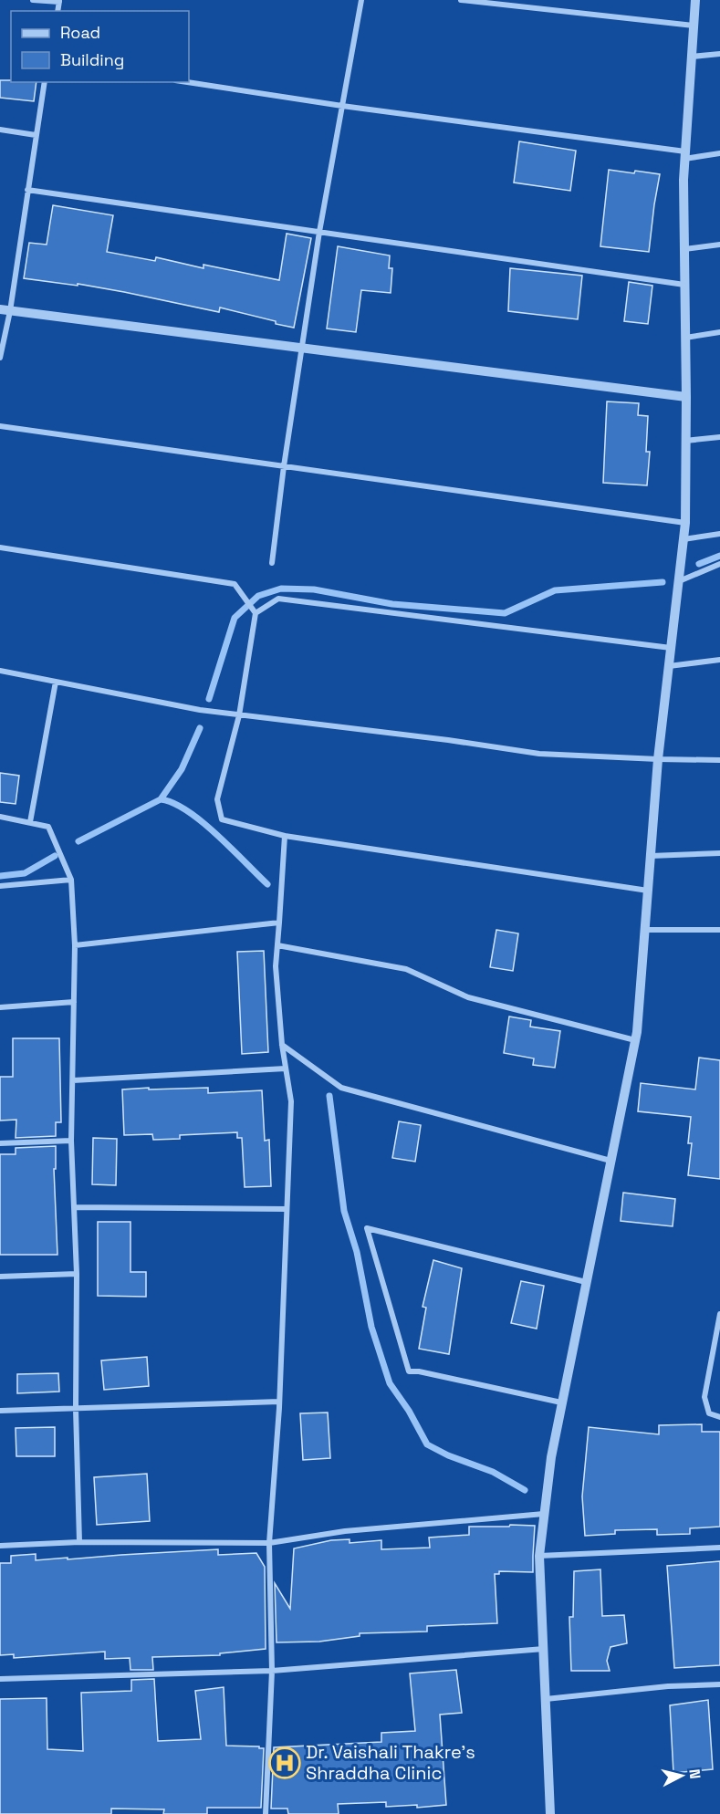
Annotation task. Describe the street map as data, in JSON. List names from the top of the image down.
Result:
{
  "places": {
    "hospital": ["Dr. Vaishali Thakre's Shraddha Clinic"]
  },
  "legend": ["Road", "Building"],
  "north": "right"
}
